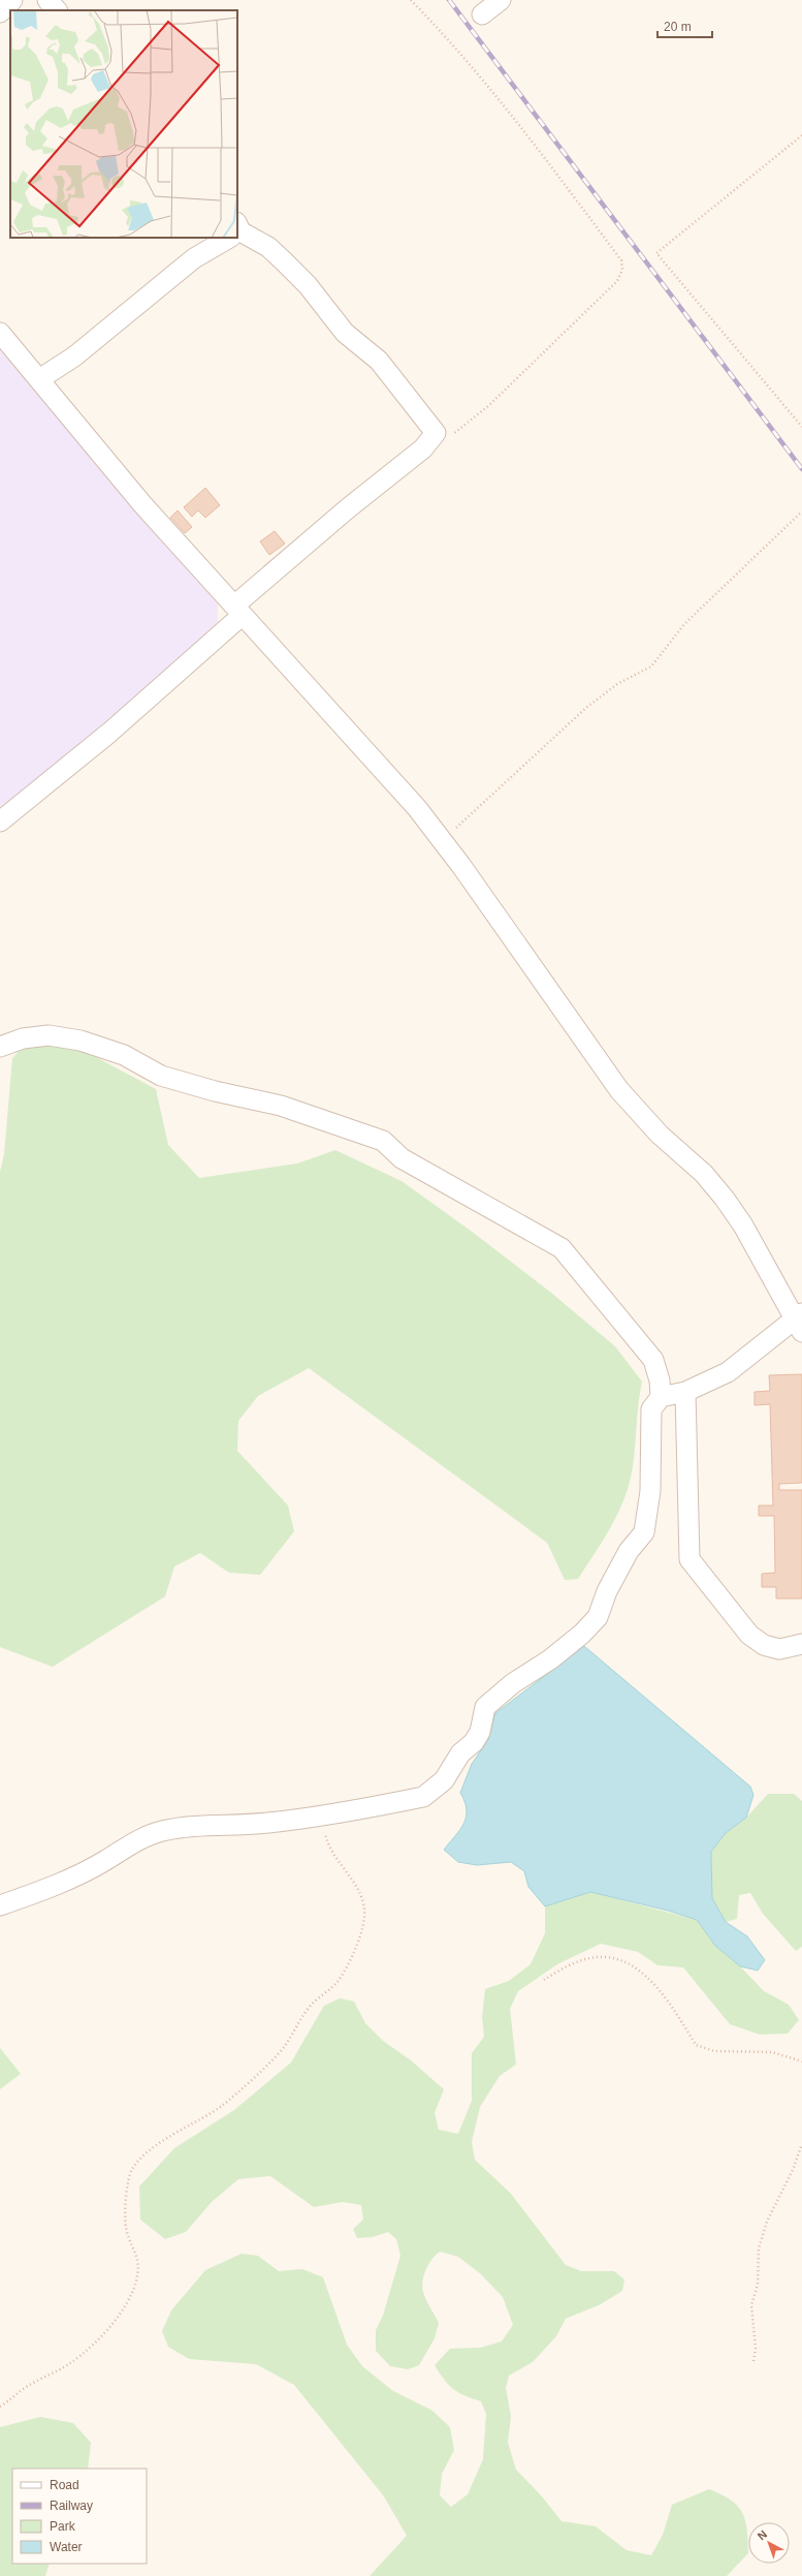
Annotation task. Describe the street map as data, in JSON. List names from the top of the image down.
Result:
{
  "legend": [
    "Road",
    "Railway",
    "Park",
    "Water"
  ],
  "scale_bar": "20 m",
  "north": "top left"
}
